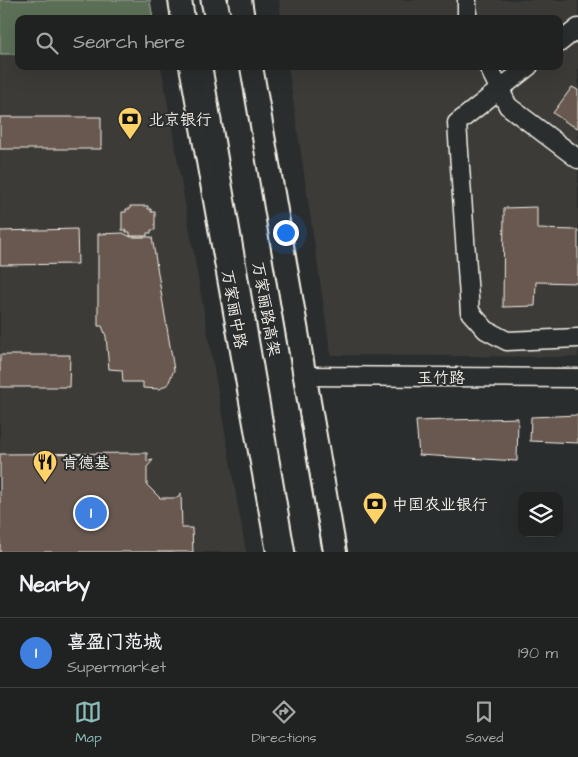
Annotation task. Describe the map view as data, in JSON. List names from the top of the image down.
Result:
{
  "streets": {
    "highway": ["万家丽路高架"],
    "main road": ["万家丽中路"],
    "street": ["玉竹路"]
  },
  "places": {
    "bank": ["北京银行", "中国农业银行"],
    "restaurant": ["肯德基"]
  },
  "page": {
    "search": "Search here",
    "pins": "1",
    "heading": "Nearby",
    "list": [
      {
        "mark": "1",
        "name": "喜盈门范城",
        "note": "Supermarket",
        "value": "190 m"
      }
    ],
    "nav": ["Map", "Directions", "Saved"]
  }
}
